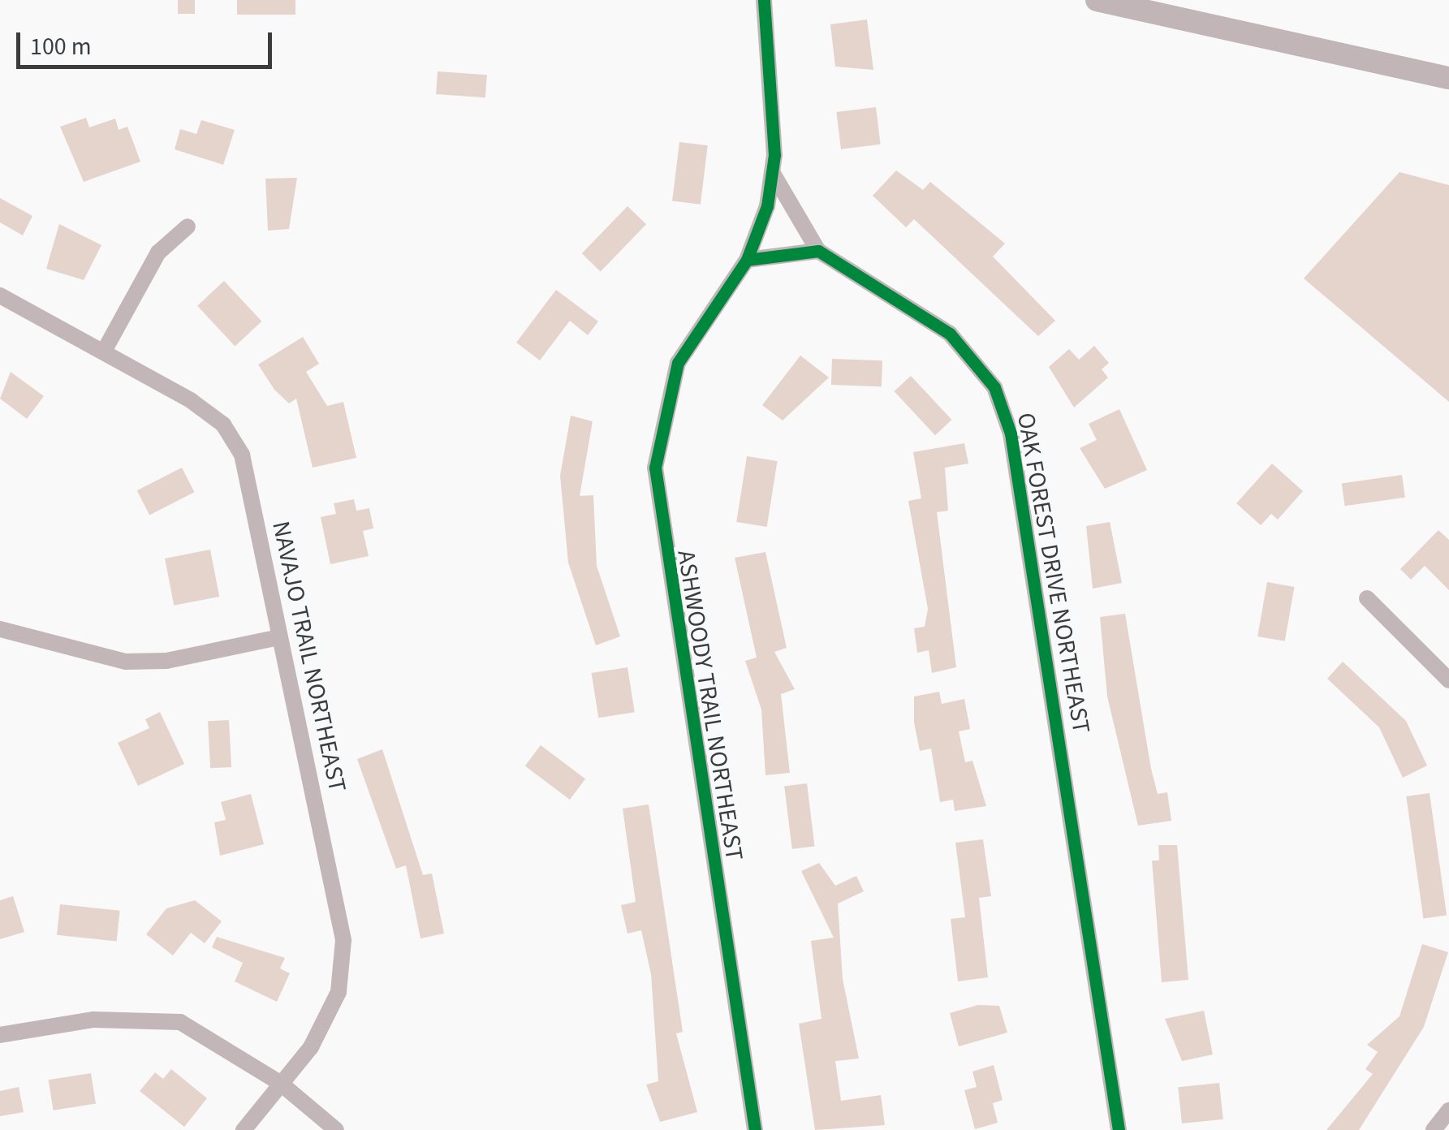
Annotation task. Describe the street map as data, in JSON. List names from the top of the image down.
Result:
{
  "streets": {
    "street": ["OAK FOREST DRIVE NORTHEAST", "NAVAJO TRAIL NORTHEAST", "ASHWOODY TRAIL NORTHEAST"]
  },
  "scale_bar": "100 m"
}
